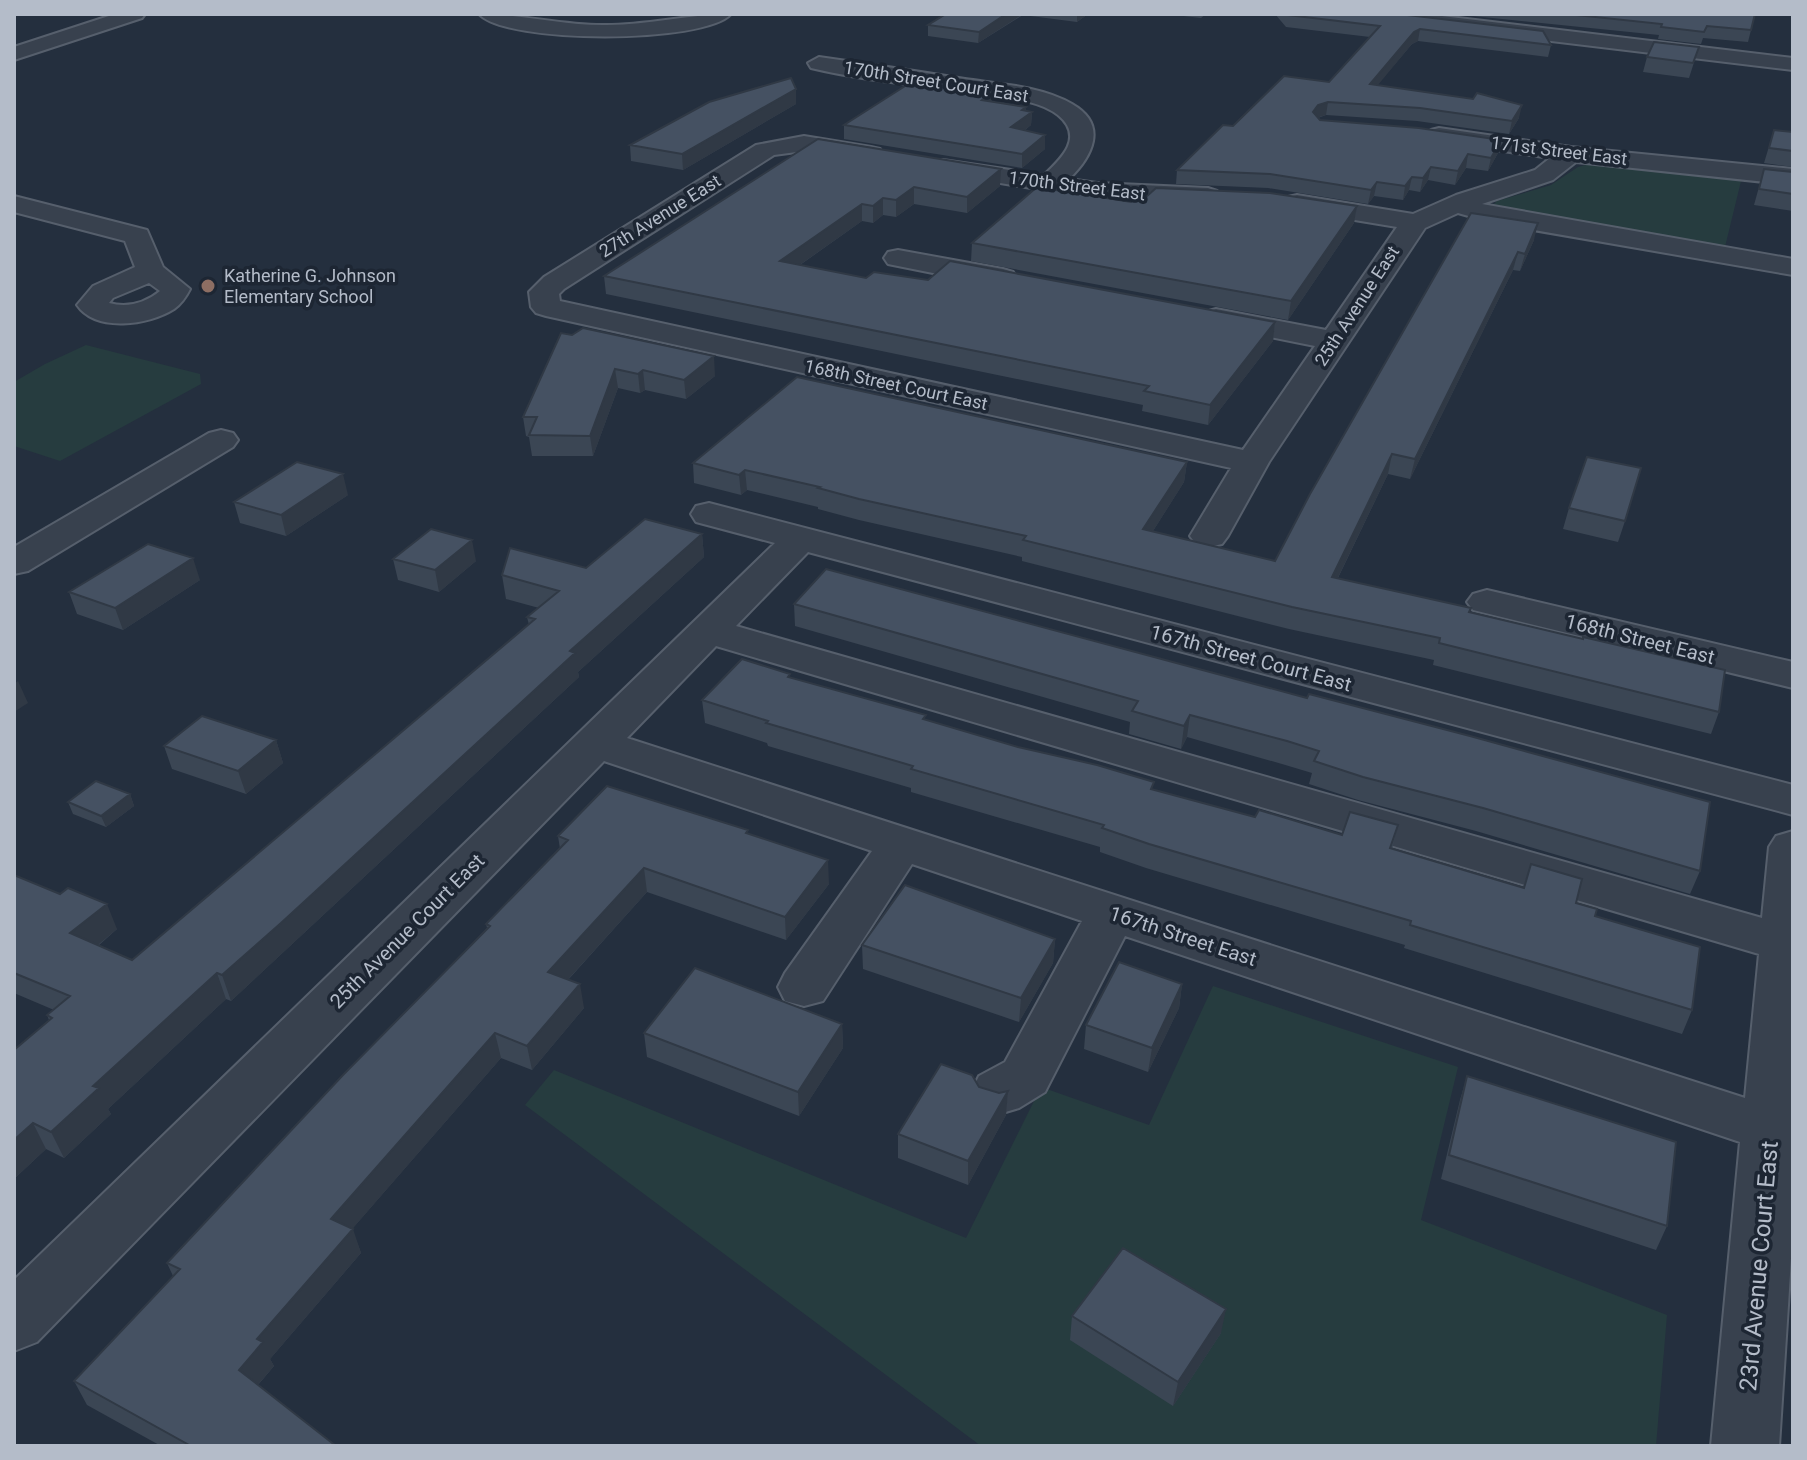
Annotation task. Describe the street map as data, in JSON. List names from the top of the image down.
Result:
{
  "streets": {
    "street": [
      "170th Street Court East",
      "171st Street East",
      "170th Street East",
      "27th Avenue East",
      "25th Avenue East",
      "168th Street Court East",
      "168th Street East",
      "167th Street Court East",
      "25th Avenue Court East",
      "167th Street East",
      "23rd Avenue Court East"
    ]
  },
  "crossings": [
    ["170th Street Court East", "170th Street East"],
    ["171st Street East", "25th Avenue East"],
    ["170th Street East", "27th Avenue East"],
    ["27th Avenue East", "168th Street Court East"],
    ["25th Avenue East", "168th Street Court East"],
    ["167th Street Court East", "25th Avenue Court East"],
    ["25th Avenue Court East", "167th Street East"],
    ["167th Street East", "23rd Avenue Court East"]
  ],
  "places": ["Katherine G. Johnson Elementary School"]
}
